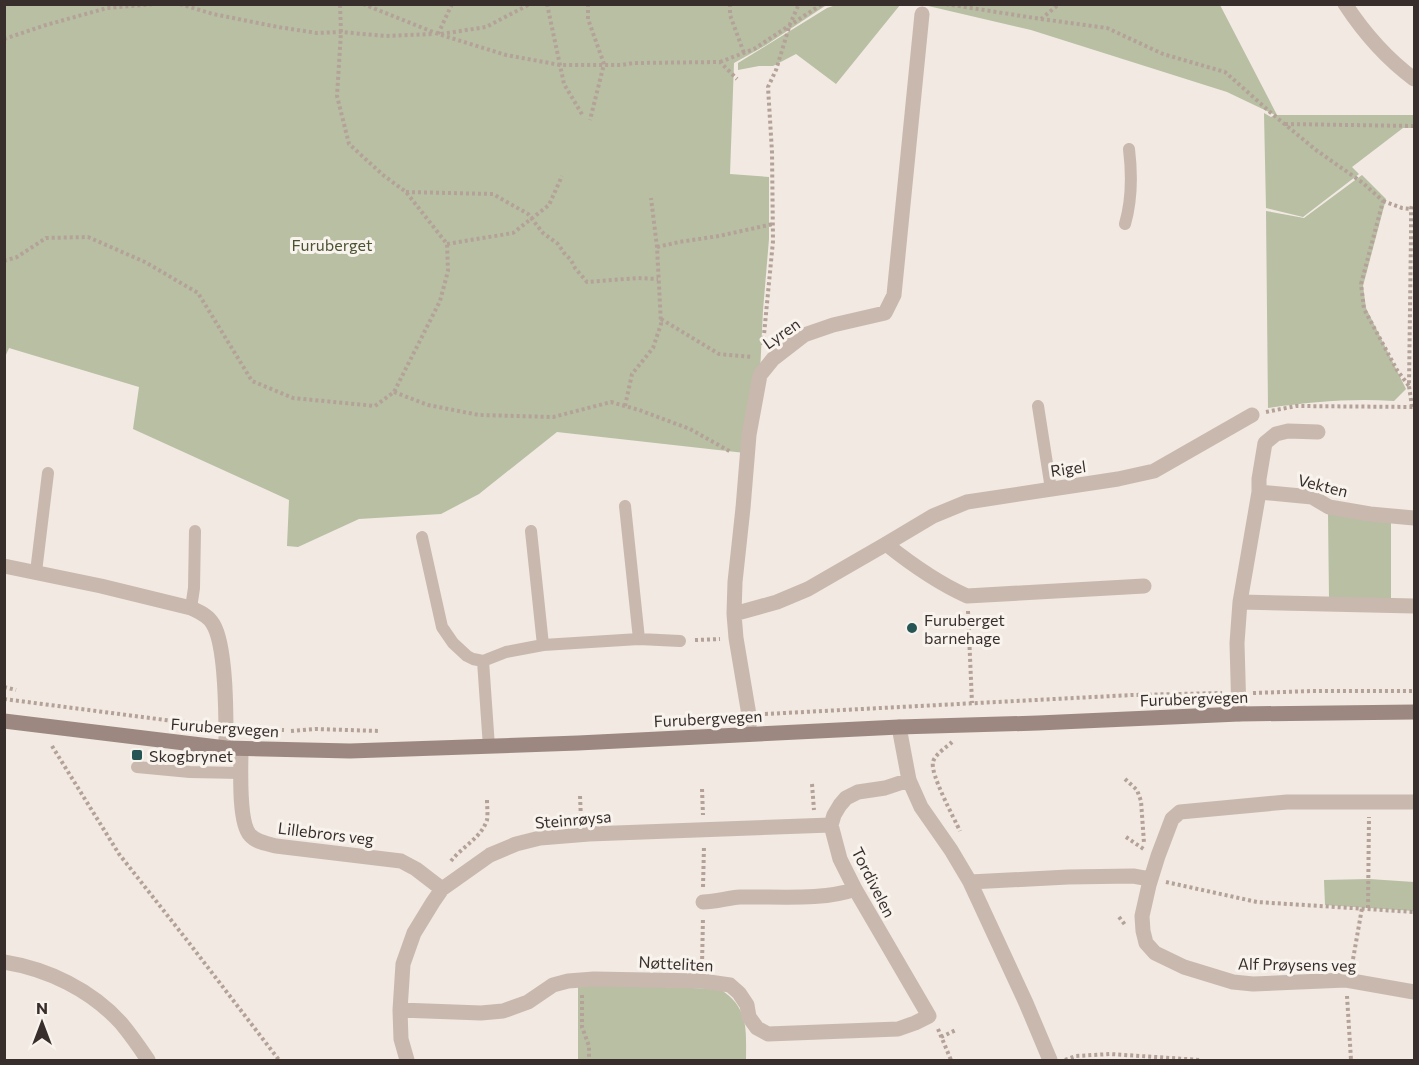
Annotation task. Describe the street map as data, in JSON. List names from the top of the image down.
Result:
{
  "streets": {
    "main road": ["Furubergvegen"],
    "street": [
      "Lyren",
      "Rigel",
      "Vekten",
      "Steinrøysa",
      "Lillebrors veg",
      "Tordivelen",
      "Nøtteliten",
      "Alf Prøysens veg"
    ]
  },
  "crossings": [
    ["Furubergvegen", "Lillebrors veg"],
    ["Steinrøysa", "Lillebrors veg"],
    ["Steinrøysa", "Tordivelen"],
    ["Steinrøysa", "Nøtteliten"],
    ["Tordivelen", "Nøtteliten"]
  ],
  "parks": ["Furuberget"],
  "places": {
    "other": ["Furuberget barnehage"],
    "transit": ["Skogbrynet"]
  },
  "north": "top"
}
